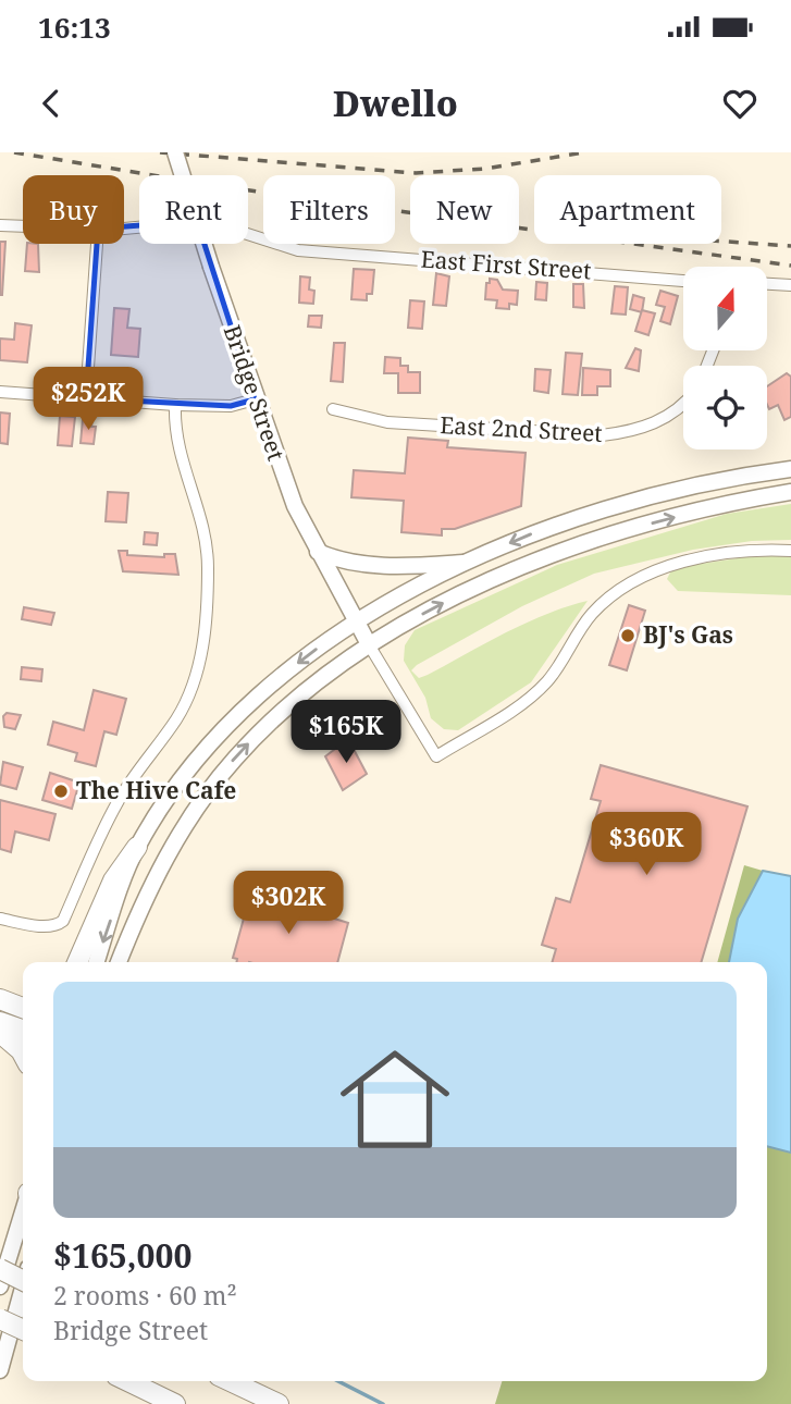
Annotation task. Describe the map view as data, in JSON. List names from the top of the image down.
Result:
{
  "streets": {
    "main road": ["Bridge Street"],
    "street": ["East First Street", "East 2nd Street"]
  },
  "places": ["BJ's Gas", "The Hive Cafe"],
  "north": "top",
  "page": {
    "status": "16:13",
    "header": "Dwello",
    "chip": [
      "Buy",
      "Rent",
      "Filters",
      "New",
      "Apartment"
    ],
    "price": [
      "$252K",
      "$165K",
      "$360K",
      "$302K"
    ],
    "list": [
      {
        "name": "$165,000",
        "note": "2 rooms · 60 m² · Bridge Street"
      }
    ]
  }
}
